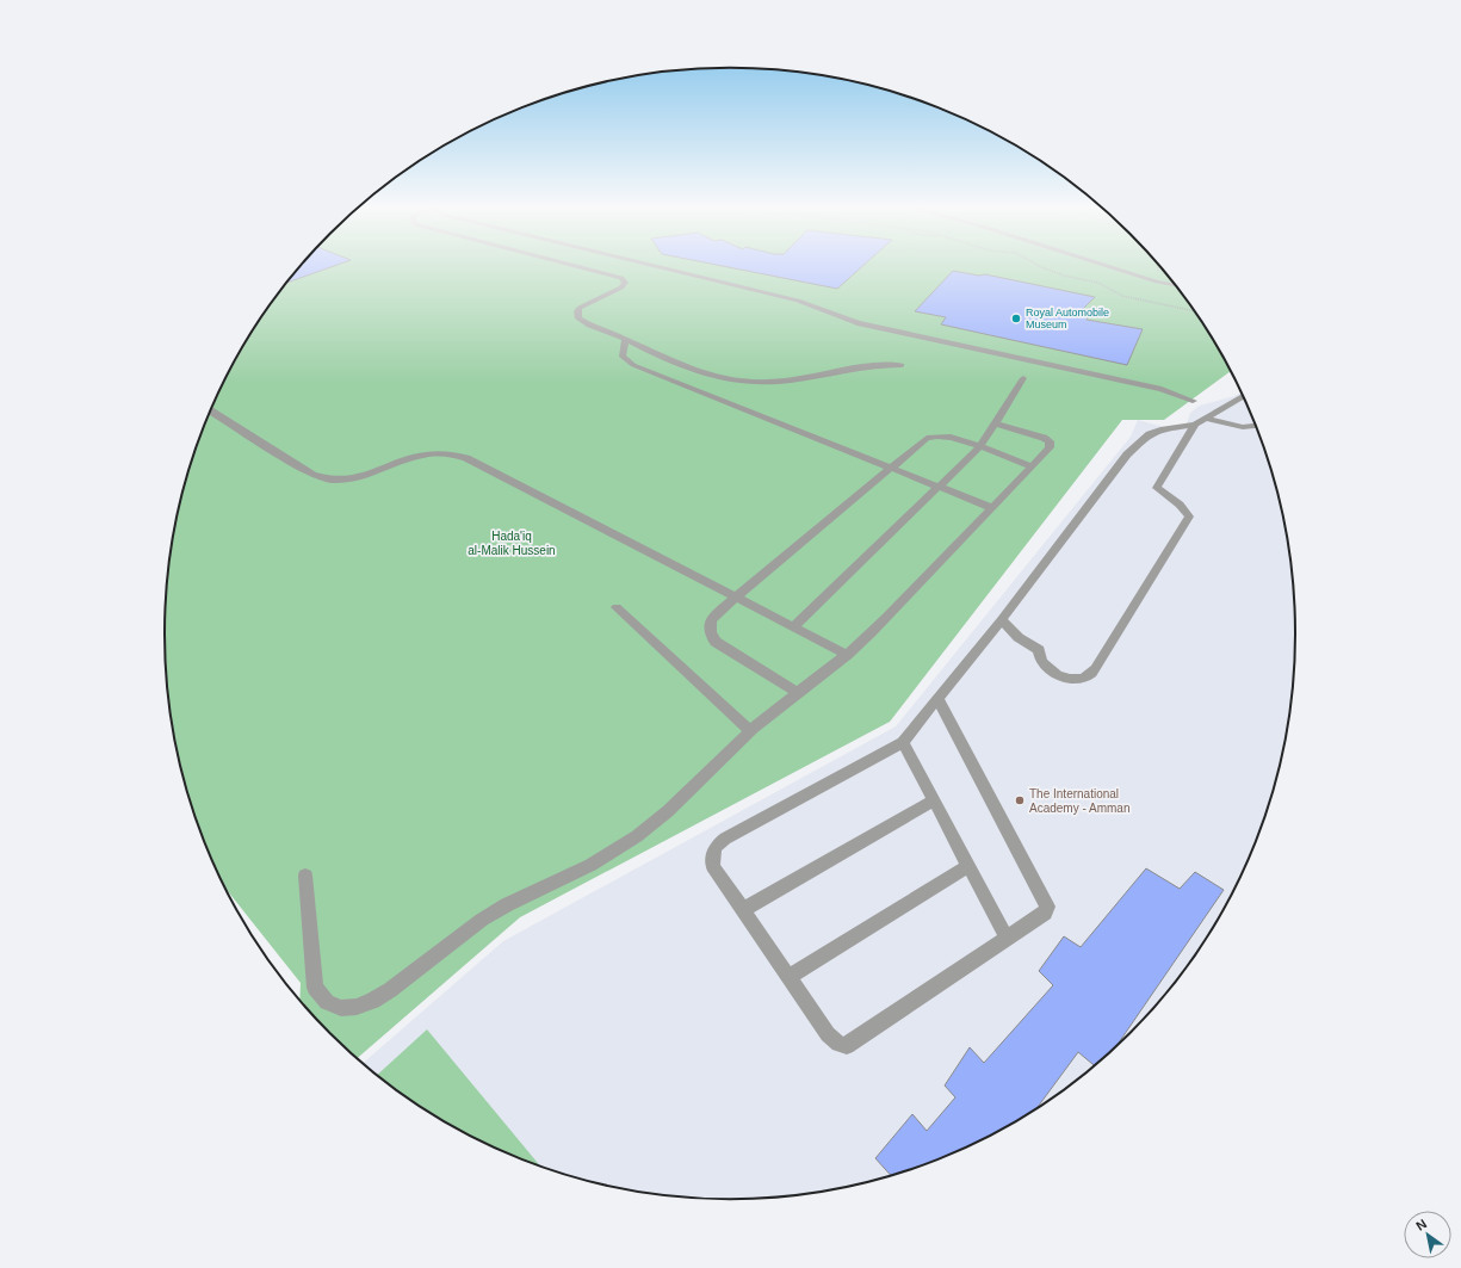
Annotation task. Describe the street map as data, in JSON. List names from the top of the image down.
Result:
{
  "parks": ["Hada'iq al-Malik Hussein"],
  "places": ["Royal Automobile Museum", "The International Academy - Amman"],
  "north": "top left"
}
